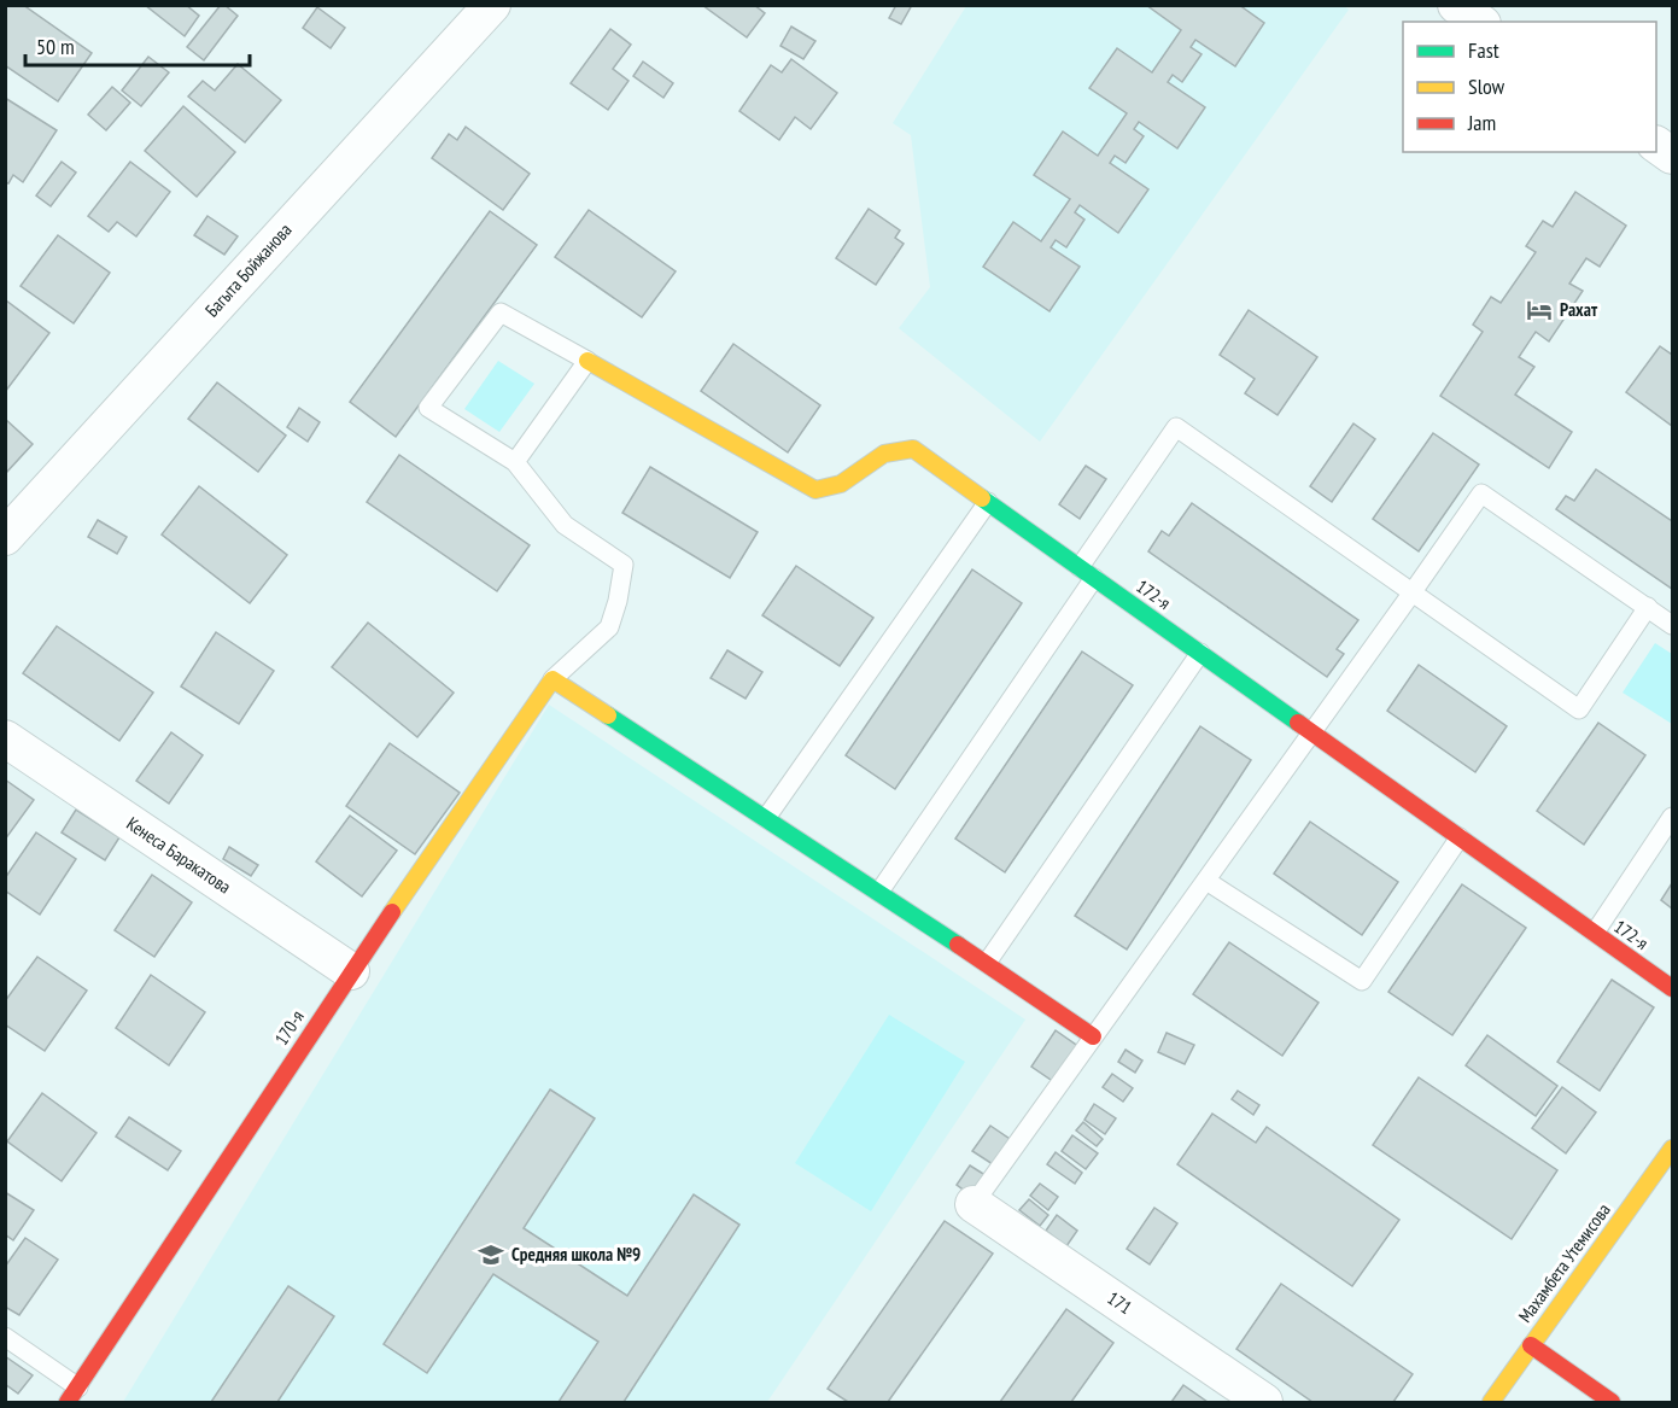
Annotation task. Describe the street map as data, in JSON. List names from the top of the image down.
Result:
{
  "streets": {
    "street": [
      "Багыта Бойжанова",
      "172-я",
      "Кенеса Баракатова",
      "170-я",
      "Махамбета Утемисова",
      "171"
    ]
  },
  "crossings": [
    ["Кенеса Баракатова", "170-я"]
  ],
  "places": {
    "hotel": ["Рахат"],
    "school or university": ["Средняя школа №9"]
  },
  "legend": ["Fast", "Slow", "Jam"],
  "scale_bar": "50 m"
}
